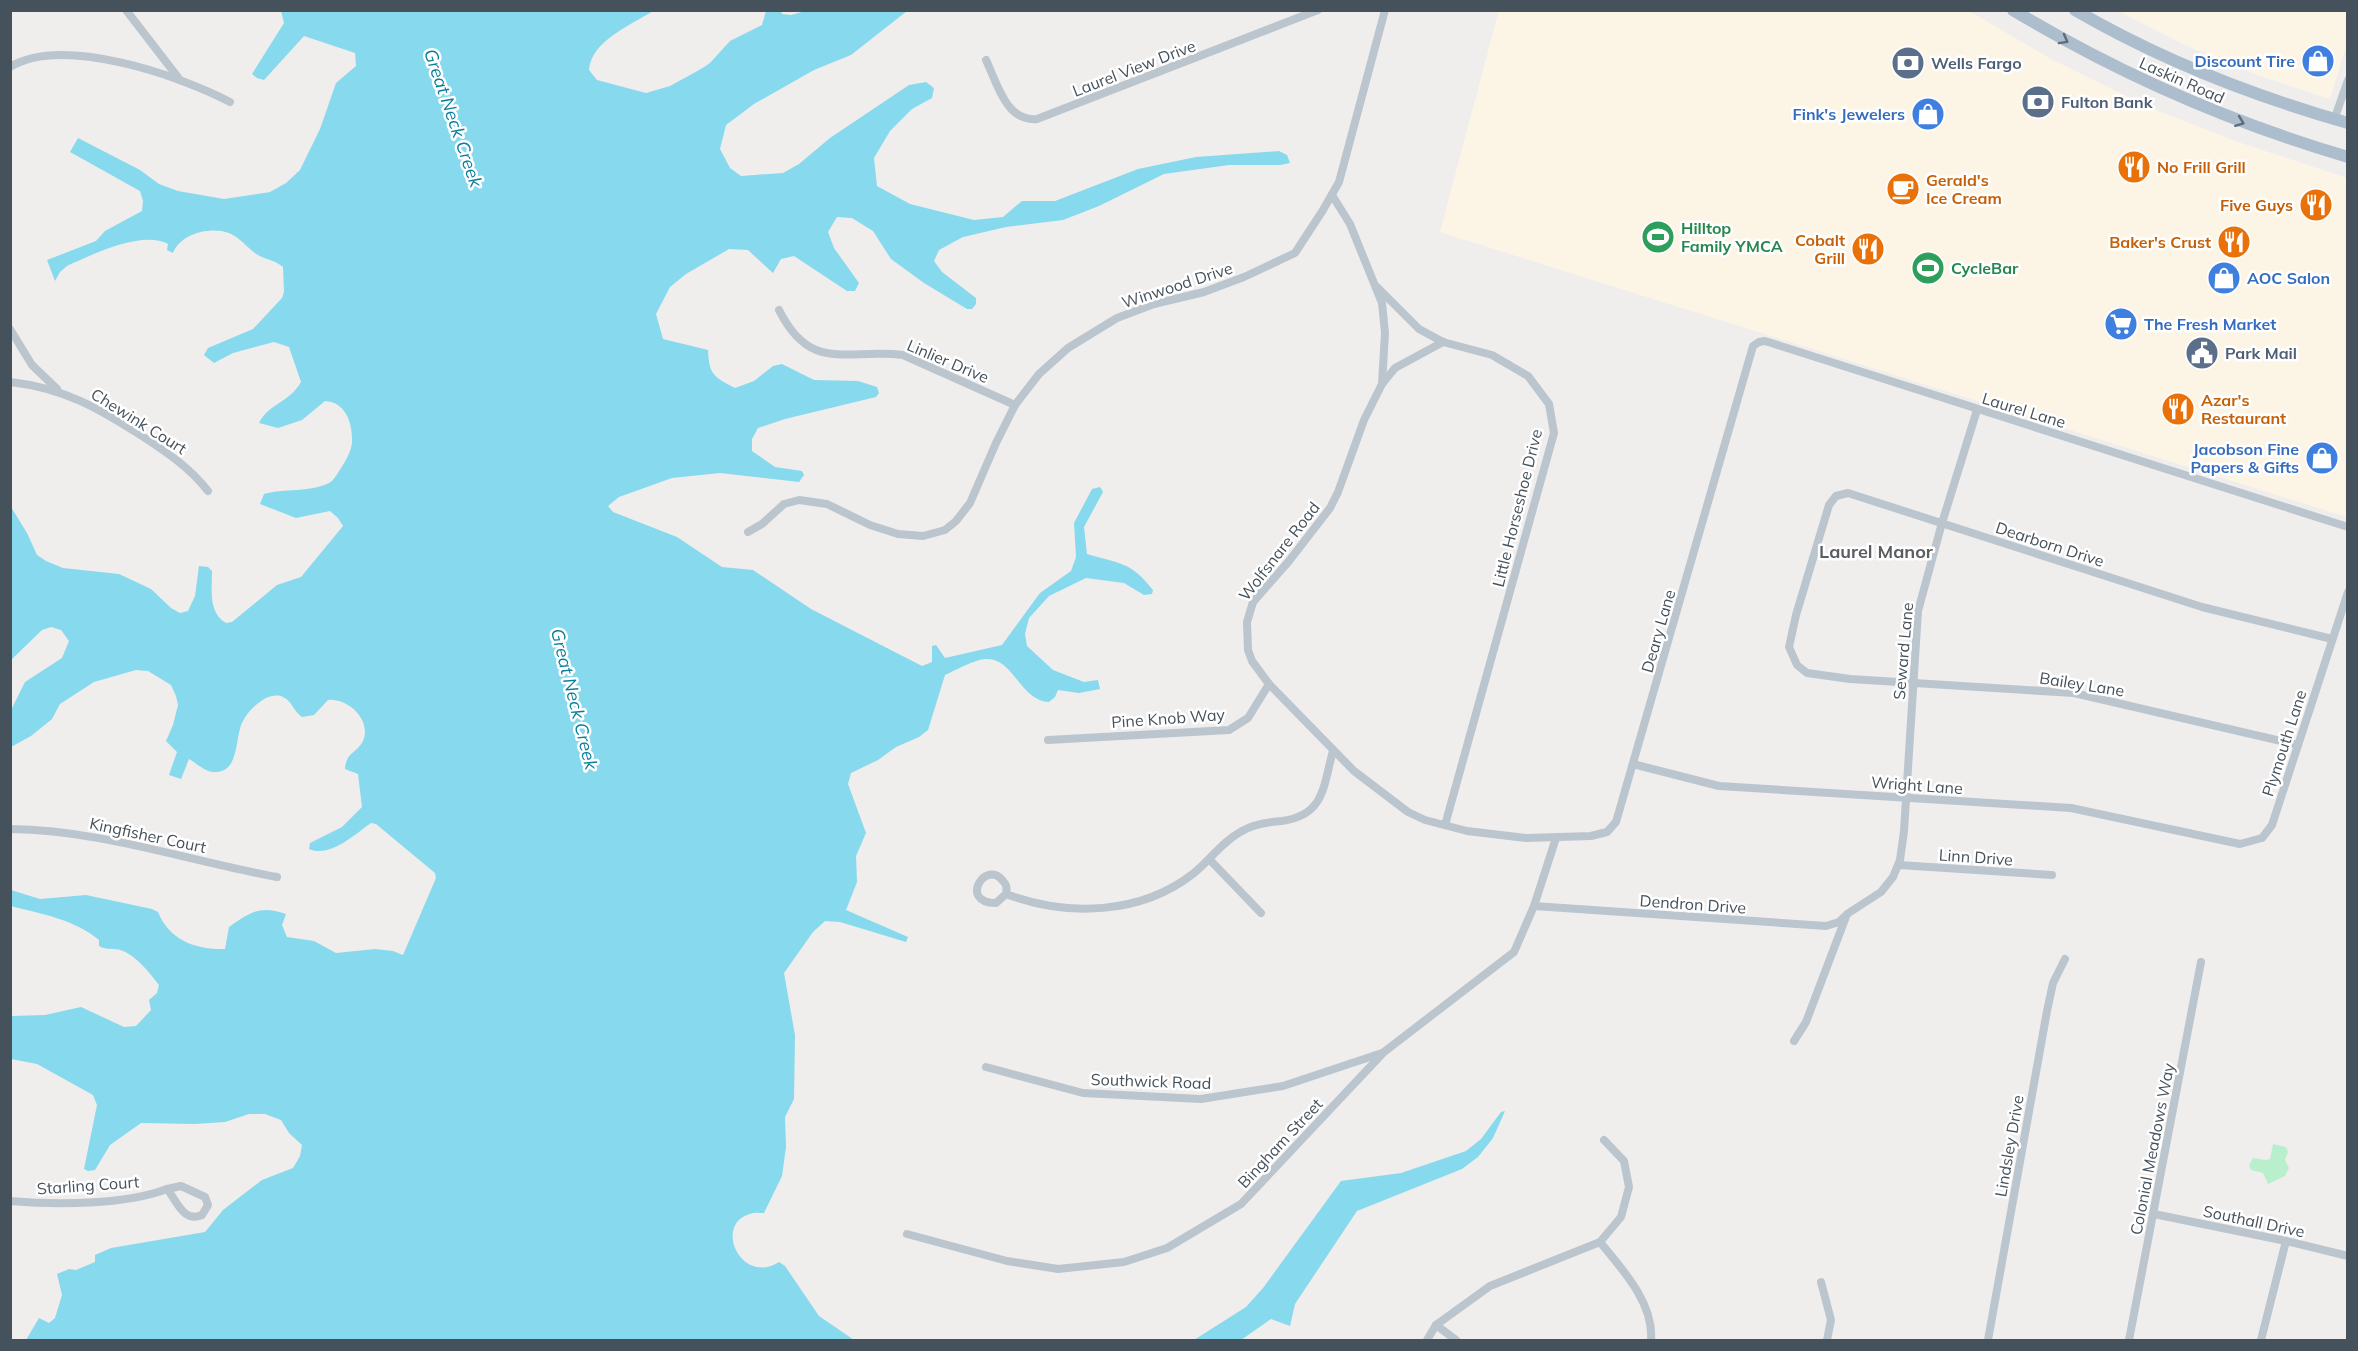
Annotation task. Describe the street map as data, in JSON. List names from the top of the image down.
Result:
{
  "streets": {
    "main road": ["Laskin Road"],
    "street": [
      "Laurel View Drive",
      "Winwood Drive",
      "Linlier Drive",
      "Laurel Lane",
      "Chewink Court",
      "Little Horseshoe Drive",
      "Dearborn Drive",
      "Wolfsnare Road",
      "Deary Lane",
      "Seward Lane",
      "Bailey Lane",
      "Pine Knob Way",
      "Plymouth Lane",
      "Wright Lane",
      "Kingfisher Court",
      "Linn Drive",
      "Dendron Drive",
      "Southwick Road",
      "Bingham Street",
      "Lindsley Drive",
      "Colonial Meadows Way",
      "Starling Court",
      "Southall Drive"
    ]
  },
  "crossings": [
    ["Winwood Drive", "Linlier Drive"],
    ["Winwood Drive", "Wolfsnare Road"],
    ["Laurel Lane", "Deary Lane"],
    ["Laurel Lane", "Seward Lane"],
    ["Little Horseshoe Drive", "Wolfsnare Road"],
    ["Dearborn Drive", "Seward Lane"],
    ["Dearborn Drive", "Bailey Lane"],
    ["Dearborn Drive", "Plymouth Lane"],
    ["Wolfsnare Road", "Deary Lane"],
    ["Wolfsnare Road", "Pine Knob Way"],
    ["Wolfsnare Road", "Bingham Street"],
    ["Deary Lane", "Wright Lane"],
    ["Seward Lane", "Bailey Lane"],
    ["Seward Lane", "Wright Lane"],
    ["Seward Lane", "Linn Drive"],
    ["Seward Lane", "Dendron Drive"],
    ["Bailey Lane", "Plymouth Lane"],
    ["Plymouth Lane", "Wright Lane"],
    ["Linn Drive", "Dendron Drive"],
    ["Dendron Drive", "Bingham Street"],
    ["Southwick Road", "Bingham Street"],
    ["Colonial Meadows Way", "Southall Drive"]
  ],
  "districts": ["Laurel Manor"],
  "water": ["Great Neck Creek"],
  "places": {
    "shop": [
      "Discount Tire",
      "Fink's Jewelers",
      "AOC Salon",
      "Jacobson Fine Papers & Gifts"
    ],
    "bank": ["Wells Fargo", "Fulton Bank"],
    "restaurant": [
      "No Frill Grill",
      "Five Guys",
      "Baker's Crust",
      "Cobalt Grill",
      "Azar's Restaurant"
    ],
    "cafe": ["Gerald's Ice Cream"],
    "sports": ["Hilltop Family YMCA", "CycleBar"],
    "supermarket": ["The Fresh Market"],
    "public building": ["Park Mail"]
  }
}
